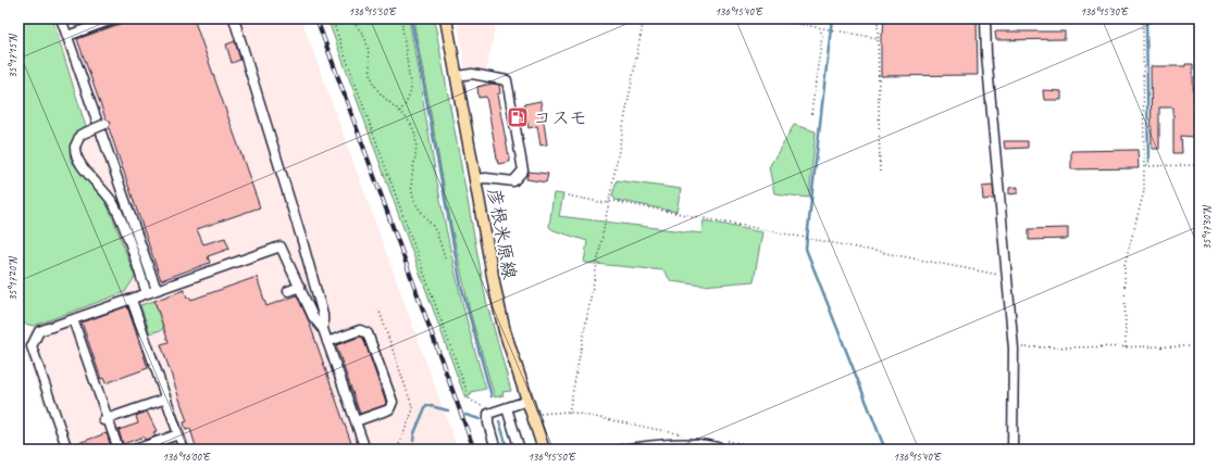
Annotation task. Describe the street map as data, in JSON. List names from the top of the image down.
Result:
{
  "streets": {
    "main road": ["彦根米原線"]
  },
  "places": {
    "fuel station": ["コスモ"]
  },
  "coordinates": [
    "136°15'50\"E",
    "136°15'40\"E",
    "136°15'30\"E",
    "35°17'15\"N",
    "35°17'30\"N",
    "35°17'20\"N",
    "136°16'00\"E"
  ]
}
